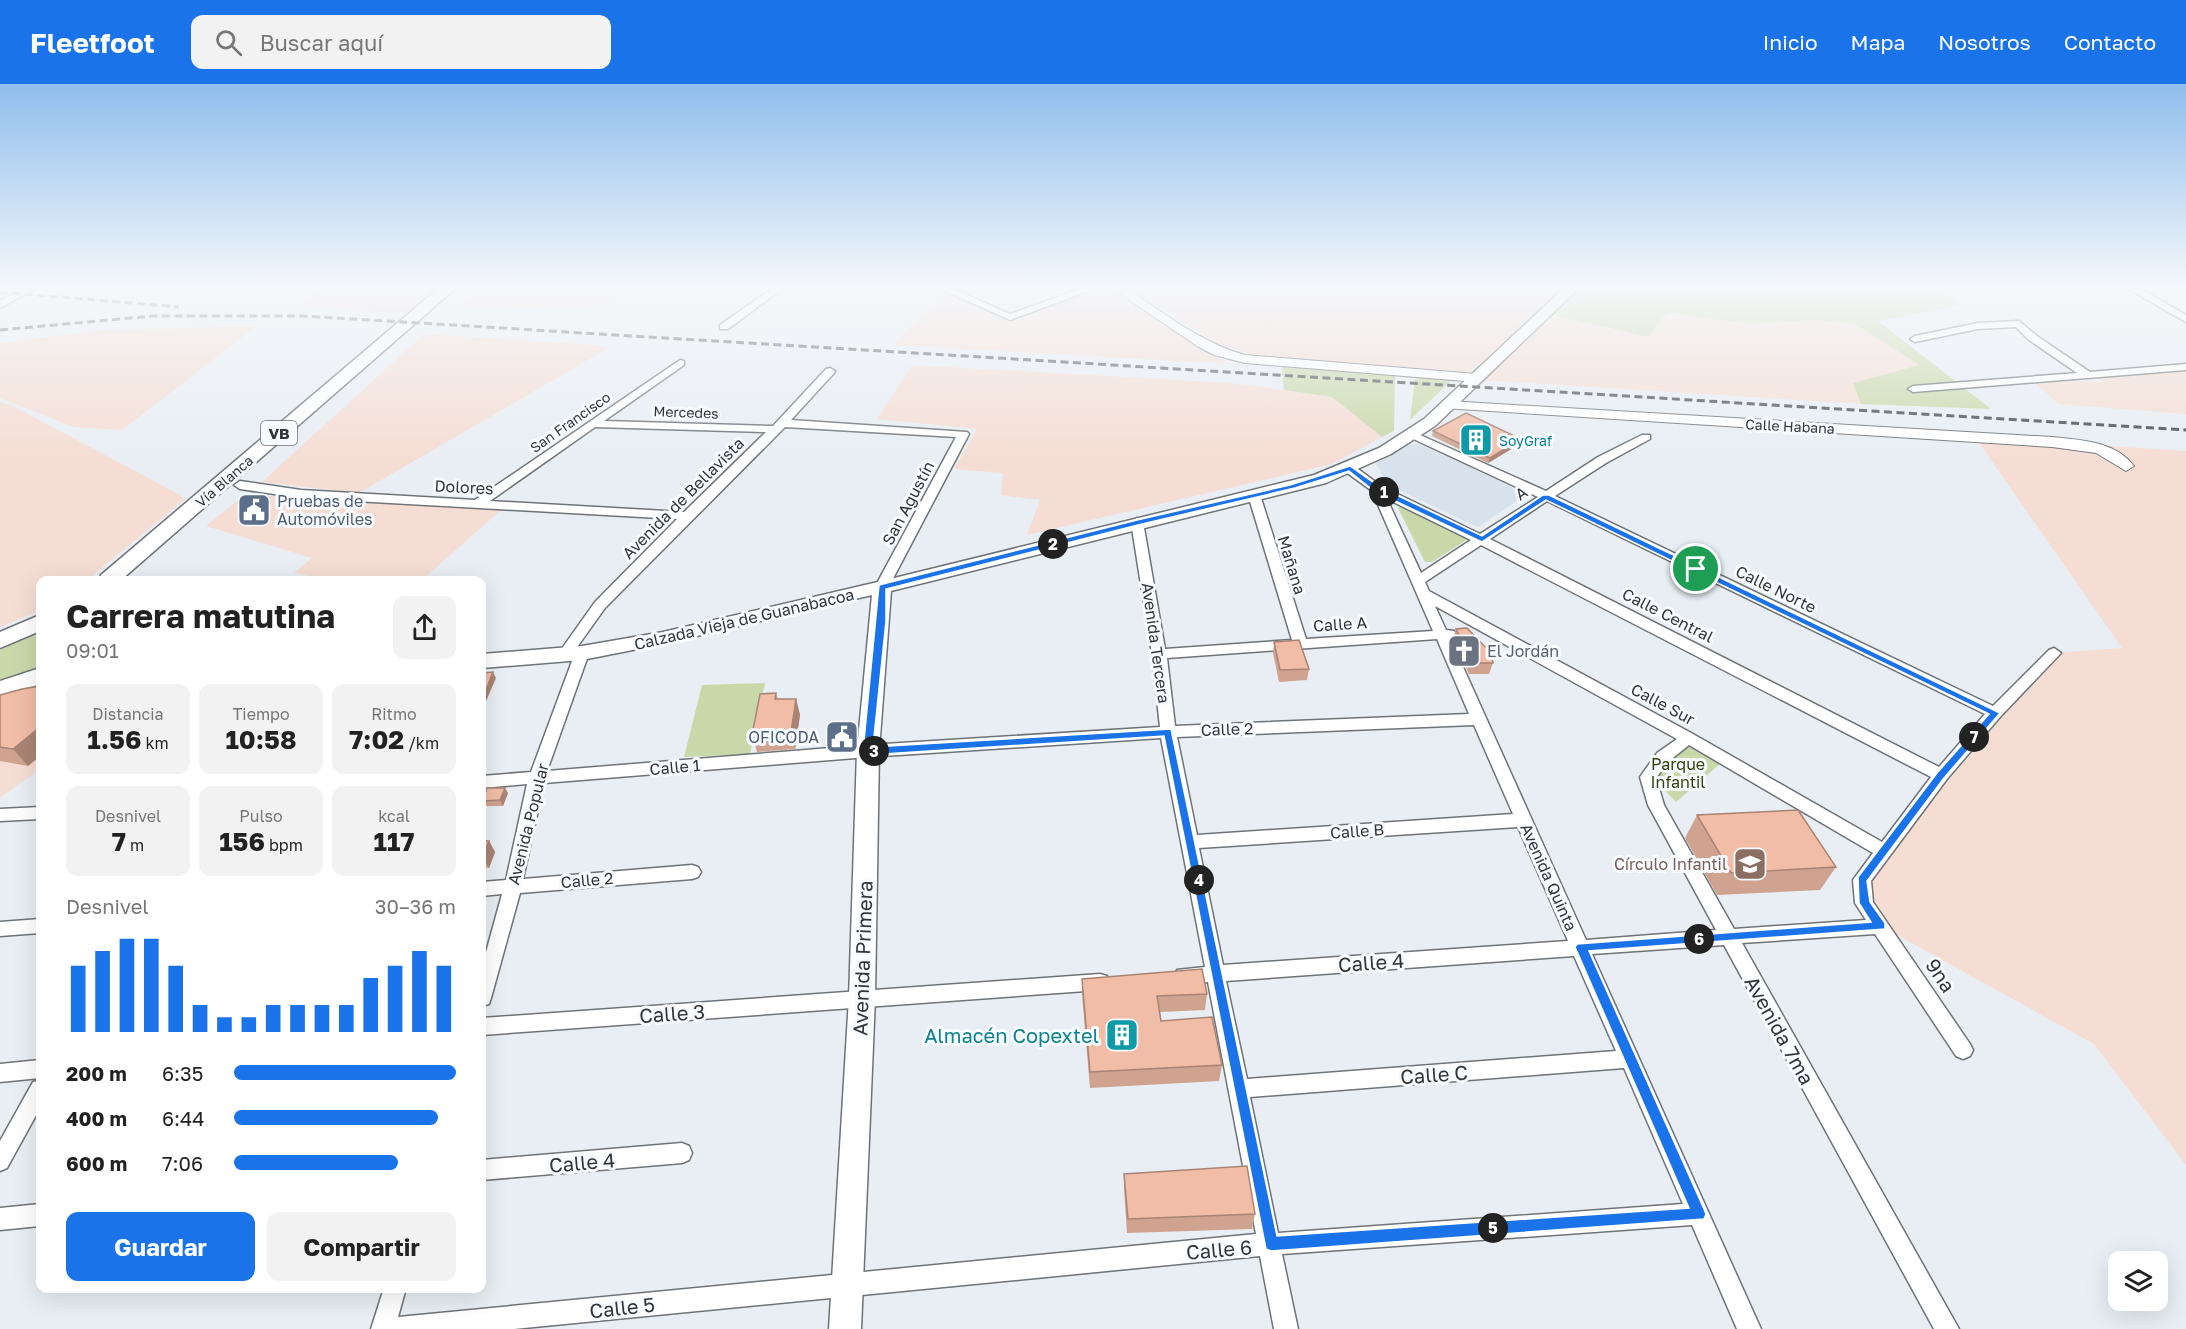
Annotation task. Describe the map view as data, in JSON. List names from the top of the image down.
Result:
{
  "streets": {
    "main road": [
      "VB",
      "Vía Blanca",
      "Calzada Vieja de Guanabacoa",
      "Avenida Primera"
    ],
    "street": [
      "Mercedes",
      "San Francisco",
      "Calle Habana",
      "Dolores",
      "A",
      "Avenida de Bellavista",
      "San Agustín",
      "Mañana",
      "Calle Norte",
      "Calle Central",
      "Calle A",
      "Avenida Tercera",
      "Calle Sur",
      "Calle 2",
      "Calle 1",
      "Avenida Popular",
      "Calle B",
      "Avenida Quinta",
      "Calle 4",
      "9na",
      "Calle 3",
      "Avenida 7ma",
      "Calle C",
      "Calle 6",
      "Calle 5"
    ]
  },
  "crossings": [
    ["Mercedes", "San Francisco"],
    ["Mercedes", "Avenida de Bellavista"],
    ["Mercedes", "San Agustín"],
    ["San Francisco", "Dolores"],
    ["Calle Habana", "Calzada Vieja de Guanabacoa"],
    ["Vía Blanca", "Dolores"],
    ["Dolores", "Avenida de Bellavista"],
    ["A", "Calle Norte"],
    ["A", "Calle Central"],
    ["A", "Calle Sur"],
    ["A", "Avenida Quinta"],
    ["Avenida de Bellavista", "Calzada Vieja de Guanabacoa"],
    ["Avenida de Bellavista", "Avenida Popular"],
    ["San Agustín", "Calzada Vieja de Guanabacoa"],
    ["San Agustín", "Avenida Primera"],
    ["Mañana", "Calzada Vieja de Guanabacoa"],
    ["Mañana", "Calle A"],
    ["Calle Norte", "Calzada Vieja de Guanabacoa"],
    ["Calle Norte", "9na"],
    ["Calle Central", "Avenida Quinta"],
    ["Calle Central", "9na"],
    ["Calzada Vieja de Guanabacoa", "Avenida Tercera"],
    ["Calzada Vieja de Guanabacoa", "Avenida Popular"],
    ["Calzada Vieja de Guanabacoa", "Avenida Quinta"],
    ["Calzada Vieja de Guanabacoa", "Avenida Primera"],
    ["Calle A", "Avenida Tercera"],
    ["Calle A", "Calle Sur"],
    ["Calle A", "Avenida Quinta"],
    ["Avenida Tercera", "Calle 2"],
    ["Avenida Tercera", "Calle B"],
    ["Avenida Tercera", "Calle 4"],
    ["Avenida Tercera", "Calle C"],
    ["Avenida Tercera", "Calle 6"],
    ["Calle Sur", "Avenida Quinta"],
    ["Calle Sur", "9na"],
    ["Calle Sur", "Avenida 7ma"],
    ["Calle 2", "Calle 1"],
    ["Calle 2", "Avenida Popular"],
    ["Calle 2", "Avenida Quinta"],
    ["Calle 2", "Avenida Primera"],
    ["Calle 1", "Avenida Popular"],
    ["Calle 1", "Avenida Primera"],
    ["Calle B", "Avenida Quinta"],
    ["Avenida Quinta", "Calle 4"],
    ["Avenida Quinta", "Calle C"],
    ["Avenida Quinta", "Calle 6"],
    ["Avenida Primera", "Calle 3"],
    ["Avenida Primera", "Calle 6"],
    ["Avenida Primera", "Calle 5"],
    ["Calle 4", "9na"],
    ["Calle 4", "Avenida 7ma"],
    ["Calle 6", "Calle 5"]
  ],
  "parks": ["Parque Infantil"],
  "places": {
    "building": ["SoyGraf", "Almacén Copextel"],
    "public building": ["Pruebas de Automóviles", "OFICODA"],
    "church": ["El Jordán"],
    "school or university": ["Círculo Infantil"]
  },
  "page": {
    "header": "Fleetfoot",
    "search": "Buscar aquí",
    "nav": [
      "Inicio",
      "Mapa",
      "Nosotros",
      "Contacto"
    ],
    "pins": [
      "1",
      "2",
      "7",
      "3",
      "4",
      "6",
      "5"
    ],
    "heading": ["Carrera matutina", "09:01"],
    "stats": [
      ["Distancia", "1.56 km"],
      ["Tiempo", "10:58"],
      ["Ritmo", "7:02 /km"],
      ["Desnivel", "7 m"],
      ["Pulso", "156 bpm"],
      ["kcal", "117"]
    ],
    "chart": ["Desnivel", "30–36 m"],
    "list": [
      {
        "name": "200 m",
        "note": "6:35"
      },
      {
        "name": "400 m",
        "note": "6:44"
      },
      {
        "name": "600 m",
        "note": "7:06"
      }
    ],
    "buttons": ["Guardar", "Compartir"]
  }
}
